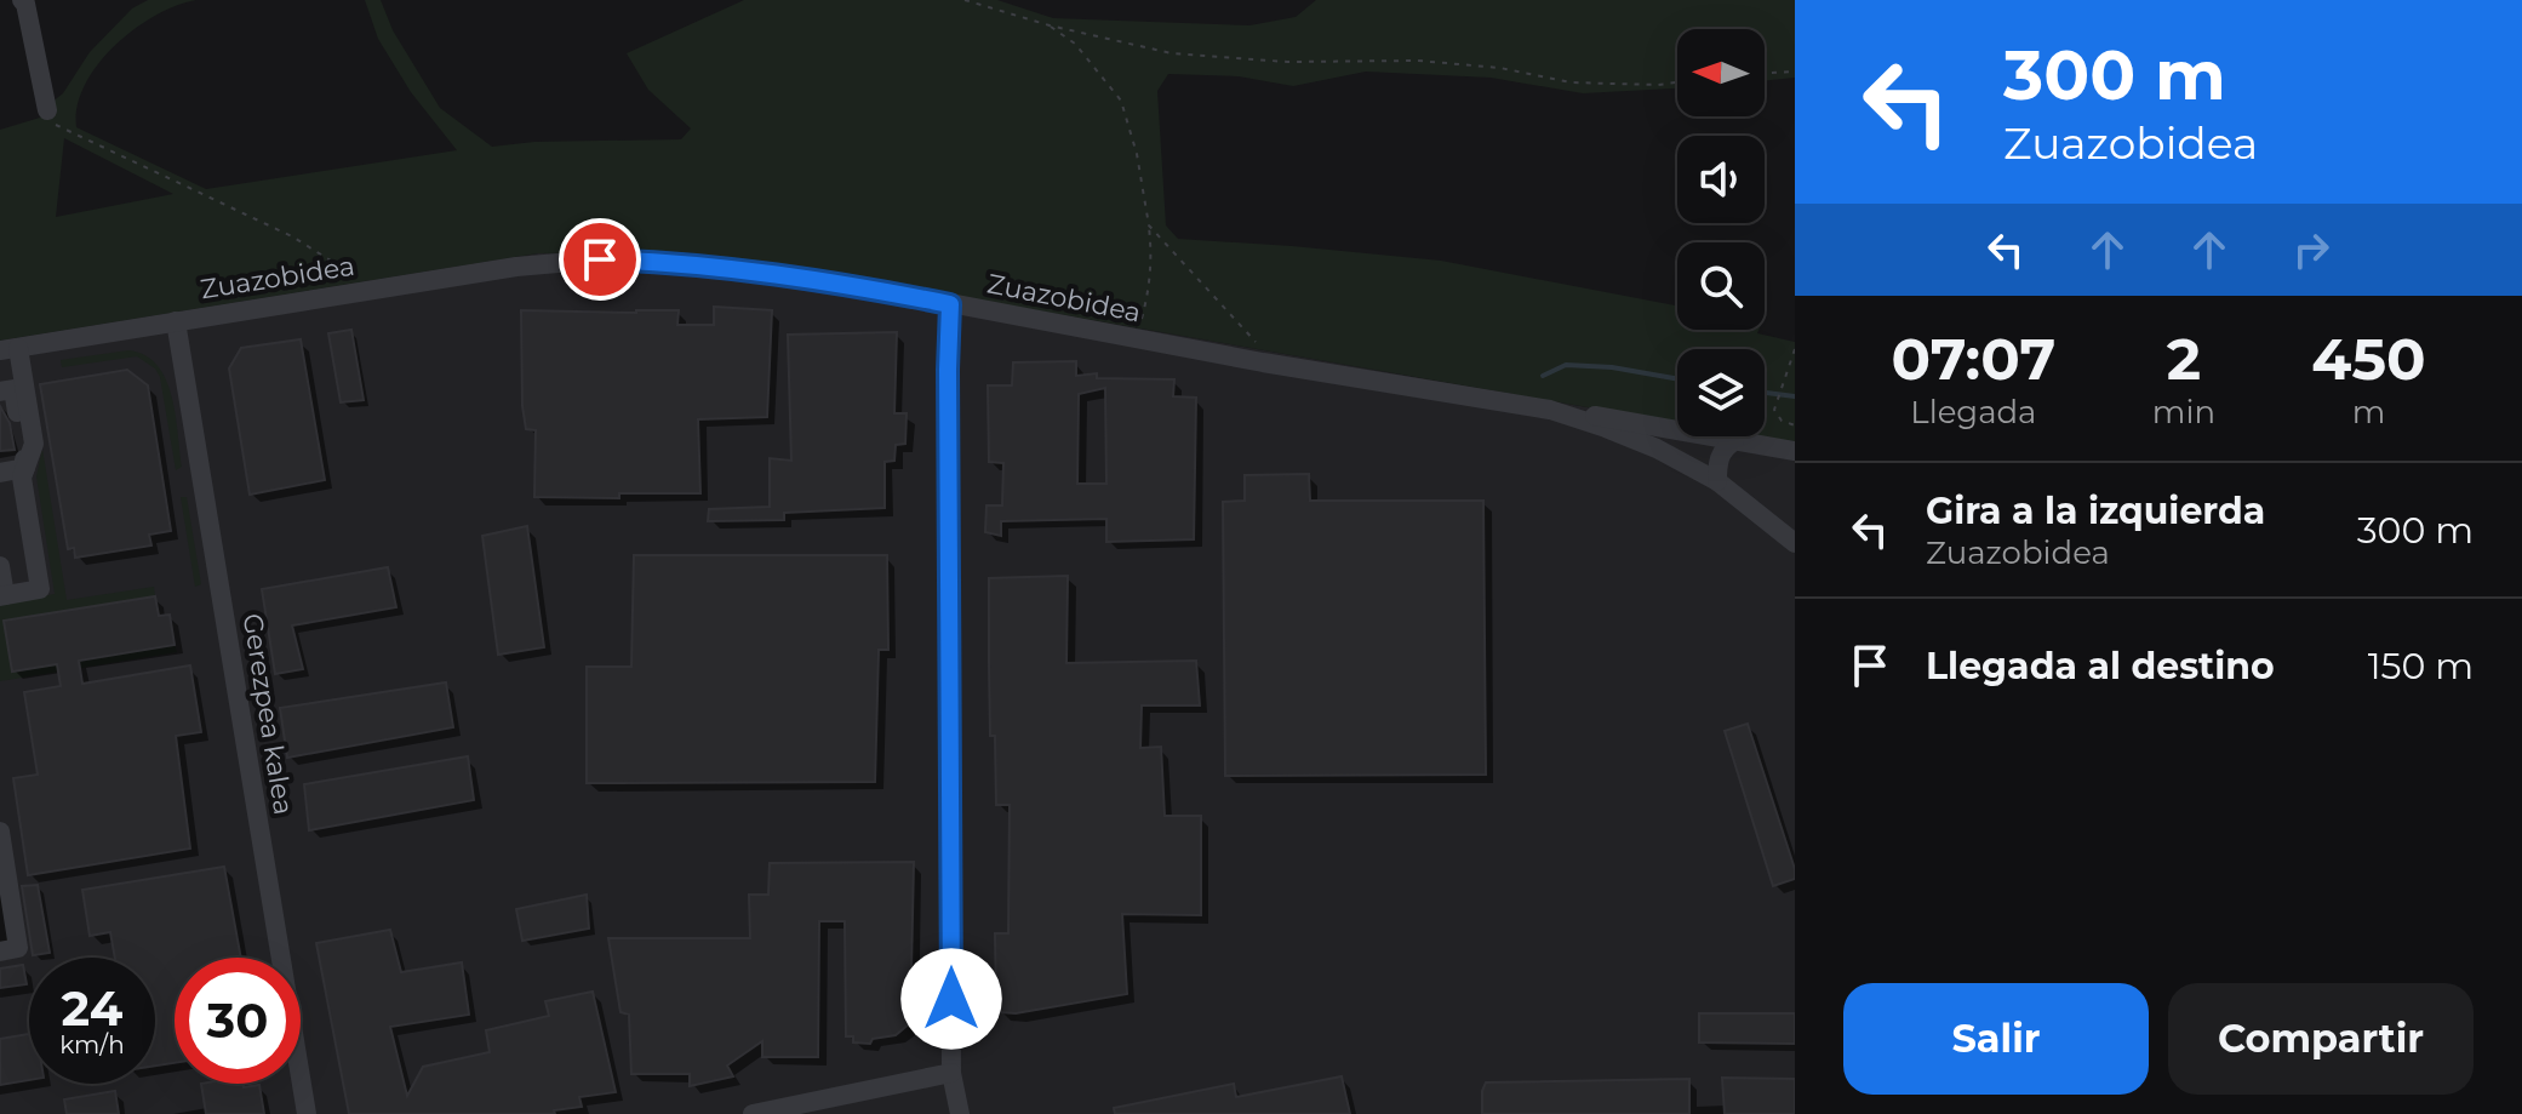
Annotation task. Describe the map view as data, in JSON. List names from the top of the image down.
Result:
{
  "streets": {
    "street": ["Zuazobidea", "Gerezpea kalea"]
  },
  "crossings": [
    ["Zuazobidea", "Gerezpea kalea"]
  ],
  "north": "left",
  "page": {
    "turn": ["300 m", "Zuazobidea"],
    "eta": [
      "07:07",
      "Llegada",
      "2",
      "min",
      "450",
      "m"
    ],
    "list": [
      {
        "name": "Gira a la izquierda",
        "note": "Zuazobidea",
        "value": "300 m"
      },
      {
        "name": "Llegada al destino",
        "value": "150 m"
      }
    ],
    "speed": "24 km/h",
    "limit": "30",
    "buttons": ["Salir", "Compartir"]
  }
}
